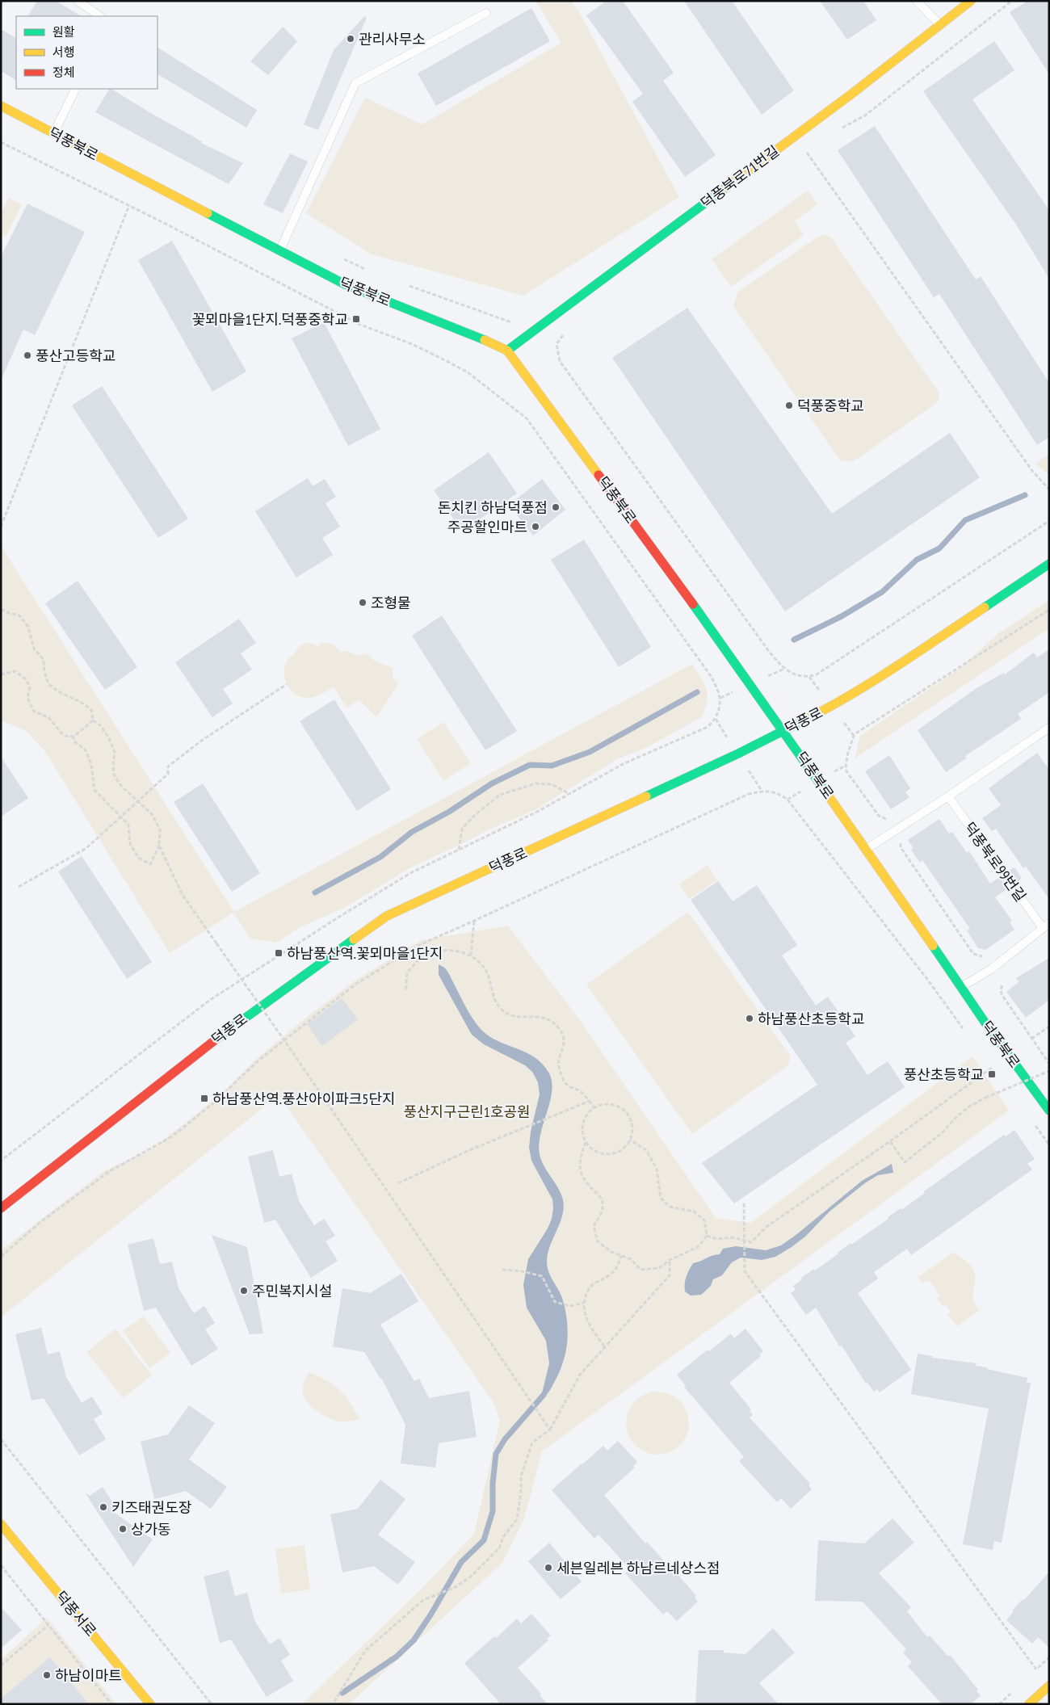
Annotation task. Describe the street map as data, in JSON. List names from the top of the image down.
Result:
{
  "streets": {
    "street": [
      "덕풍북로",
      "덕풍북로71번길",
      "덕풍로",
      "덕풍서로"
    ],
    "lane": ["덕풍북로99번길"]
  },
  "crossings": [
    ["덕풍북로", "덕풍북로71번길"],
    ["덕풍북로", "덕풍로"],
    ["덕풍북로", "덕풍북로99번길"]
  ],
  "parks": ["풍산지구근린1호공원"],
  "places": {
    "other": [
      "관리사무소",
      "풍산고등학교",
      "덕풍중학교",
      "돈치킨 하남덕풍점",
      "주공할인마트",
      "조형물",
      "하남풍산초등학교",
      "주민복지시설",
      "키즈태권도장",
      "상가동",
      "세븐일레븐 하남르네상스점",
      "하남이마트"
    ],
    "transit": [
      "꽃뫼마을1단지.덕풍중학교",
      "하남풍산역.꽃뫼마을1단지",
      "풍산초등학교",
      "하남풍산역.풍산아이파크5단지"
    ]
  },
  "legend": ["원활", "서행", "정체"]
}
